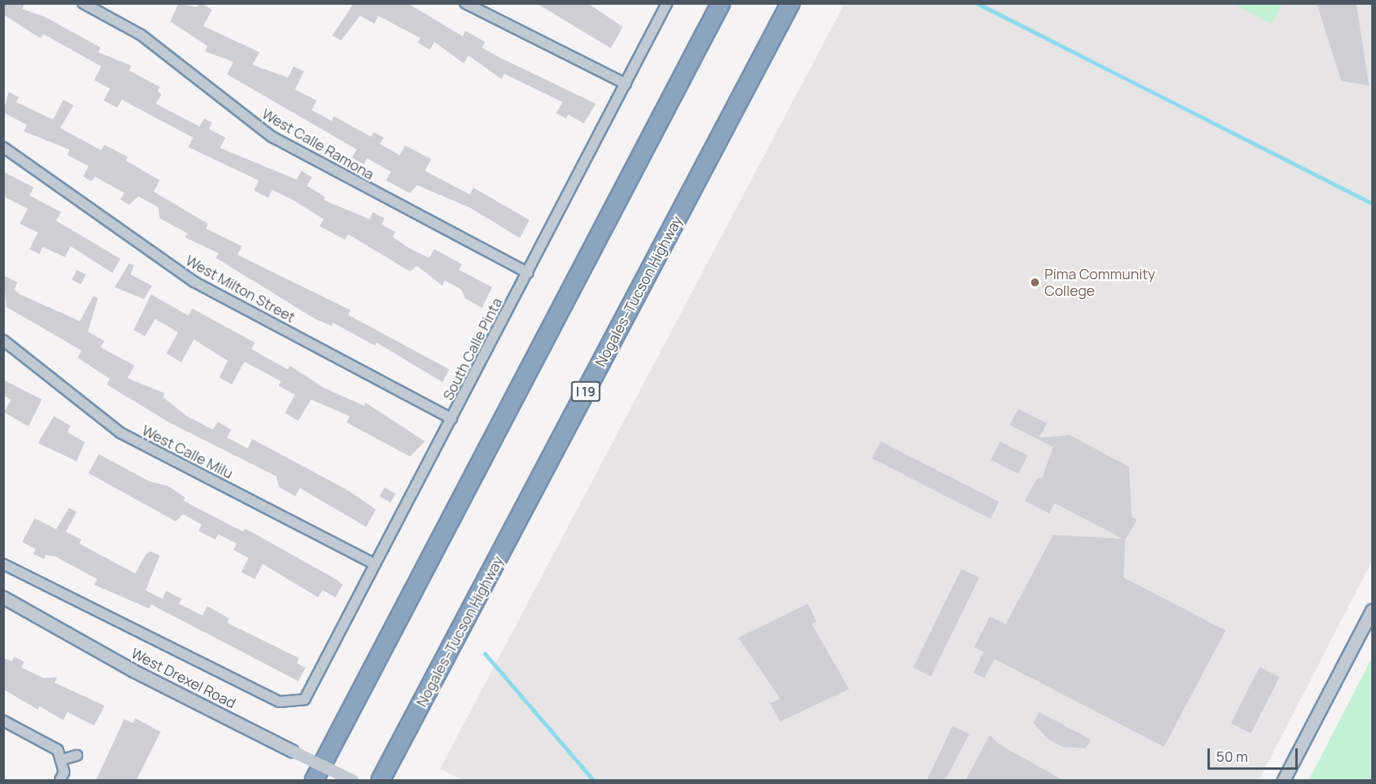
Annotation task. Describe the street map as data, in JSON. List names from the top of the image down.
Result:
{
  "streets": {
    "highway": ["Nogales–Tucson Highway", "I 19"],
    "street": [
      "West Calle Ramona",
      "West Milton Street",
      "South Calle Pinta",
      "West Calle Milu",
      "West Drexel Road"
    ]
  },
  "crossings": [
    ["West Calle Ramona", "South Calle Pinta"],
    ["West Milton Street", "South Calle Pinta"],
    ["South Calle Pinta", "West Calle Milu"],
    ["South Calle Pinta", "West Drexel Road"]
  ],
  "places": ["Pima Community College"],
  "scale_bar": "50 m"
}
